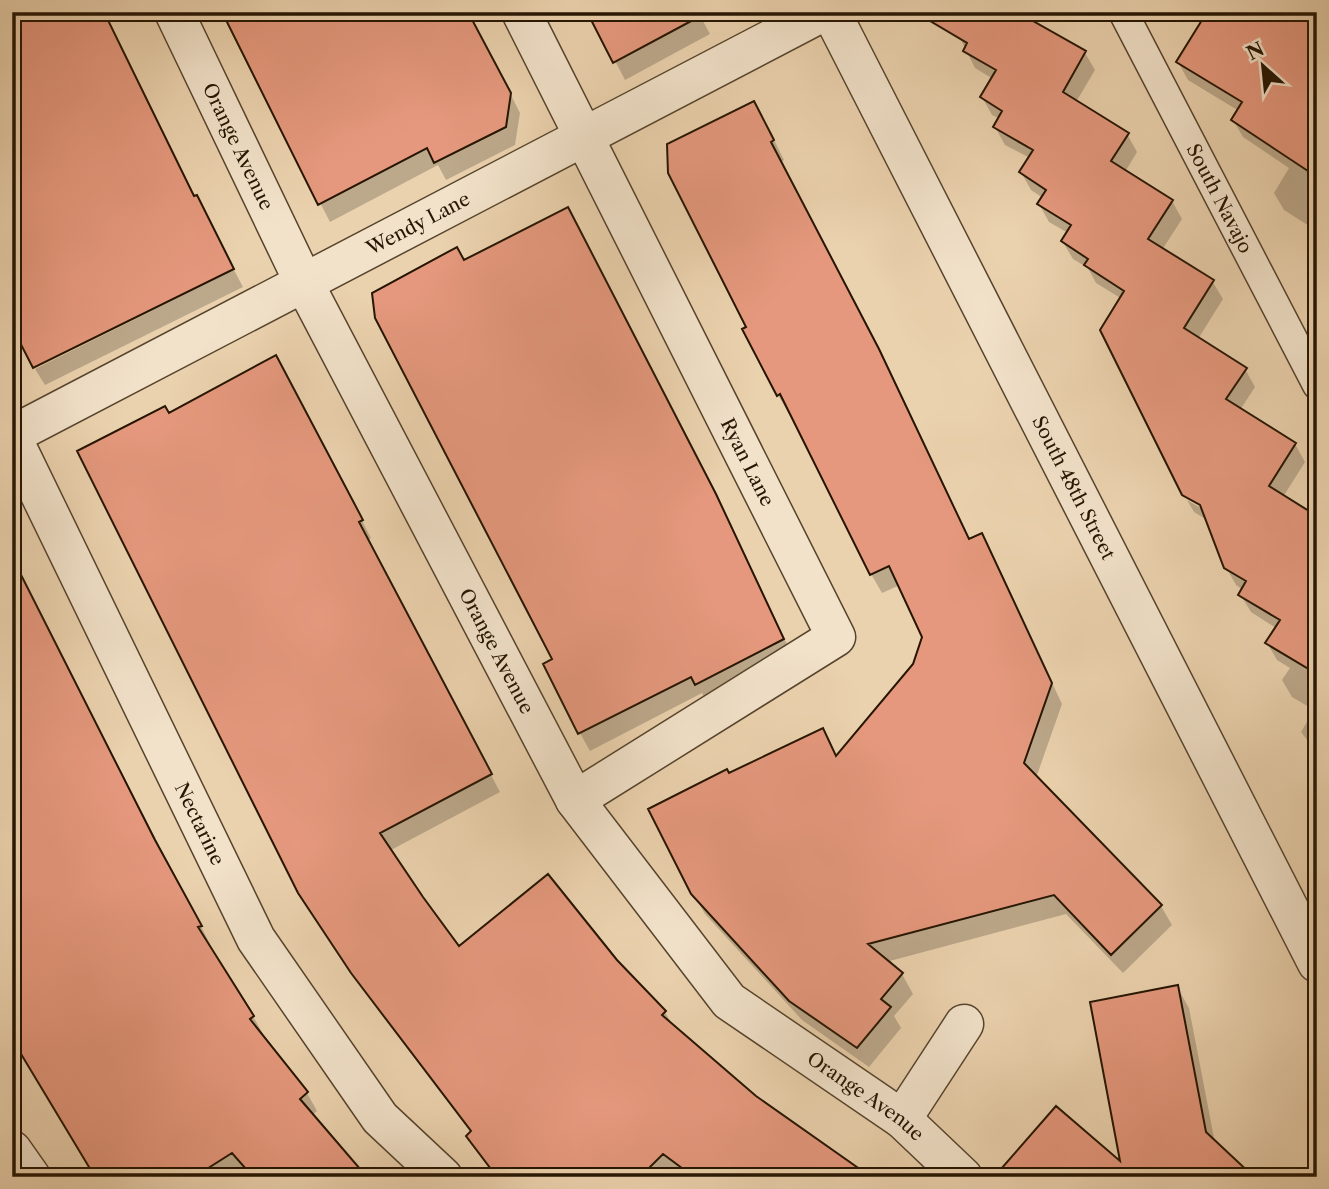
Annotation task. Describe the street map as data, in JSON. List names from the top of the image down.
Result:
{
  "streets": {
    "street": [
      "Orange Avenue",
      "Wendy Lane",
      "Ryan Lane",
      "South 48th Street",
      "Nectarine"
    ],
    "lane": ["South Navajo"]
  },
  "crossings": [
    ["Orange Avenue", "Wendy Lane"],
    ["Orange Avenue", "Ryan Lane"],
    ["Wendy Lane", "Ryan Lane"],
    ["Wendy Lane", "Nectarine"]
  ],
  "north": "top left"
}
